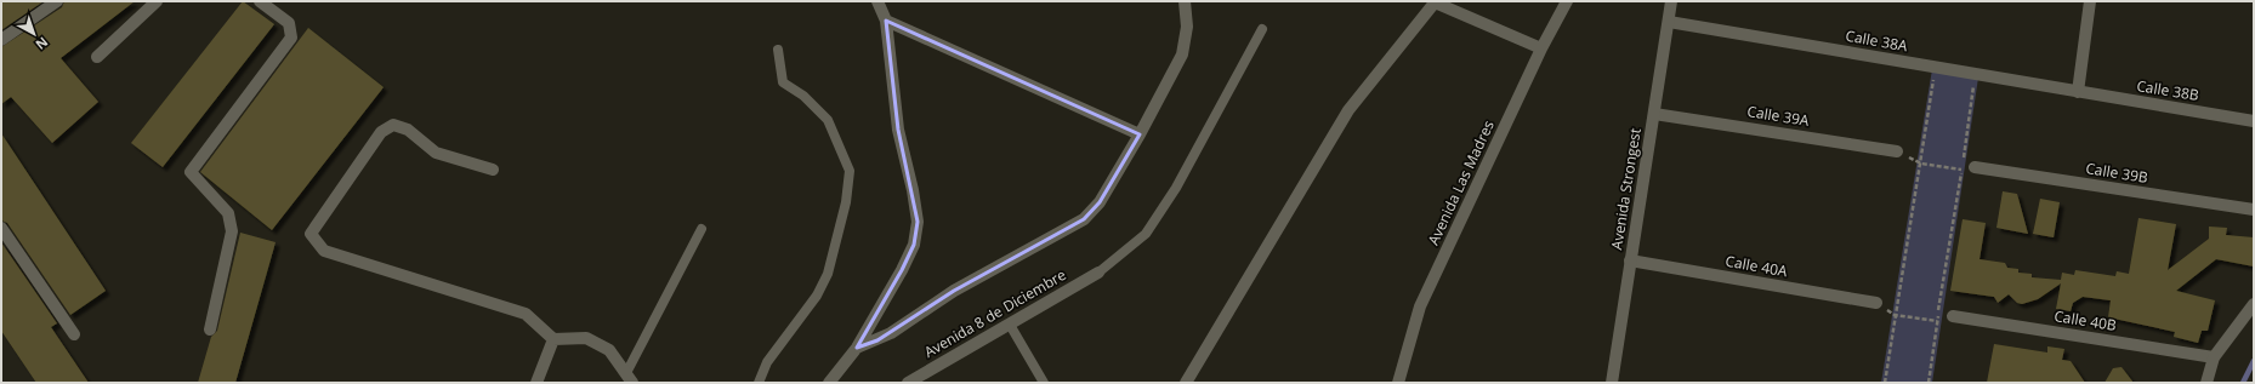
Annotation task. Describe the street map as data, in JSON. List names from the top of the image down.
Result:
{
  "streets": {
    "street": [
      "Calle 38A",
      "Calle 38B",
      "Calle 39A",
      "Calle 39B",
      "Avenida Las Madres",
      "Avenida Strongest",
      "Calle 40A",
      "Avenida 8 de Diciembre",
      "Calle 40B"
    ]
  },
  "crossings": [
    ["Calle 38A", "Calle 38B"],
    ["Calle 38A", "Avenida Strongest"],
    ["Calle 39A", "Avenida Strongest"],
    ["Avenida Strongest", "Calle 40A"]
  ],
  "north": "bottom right"
}
